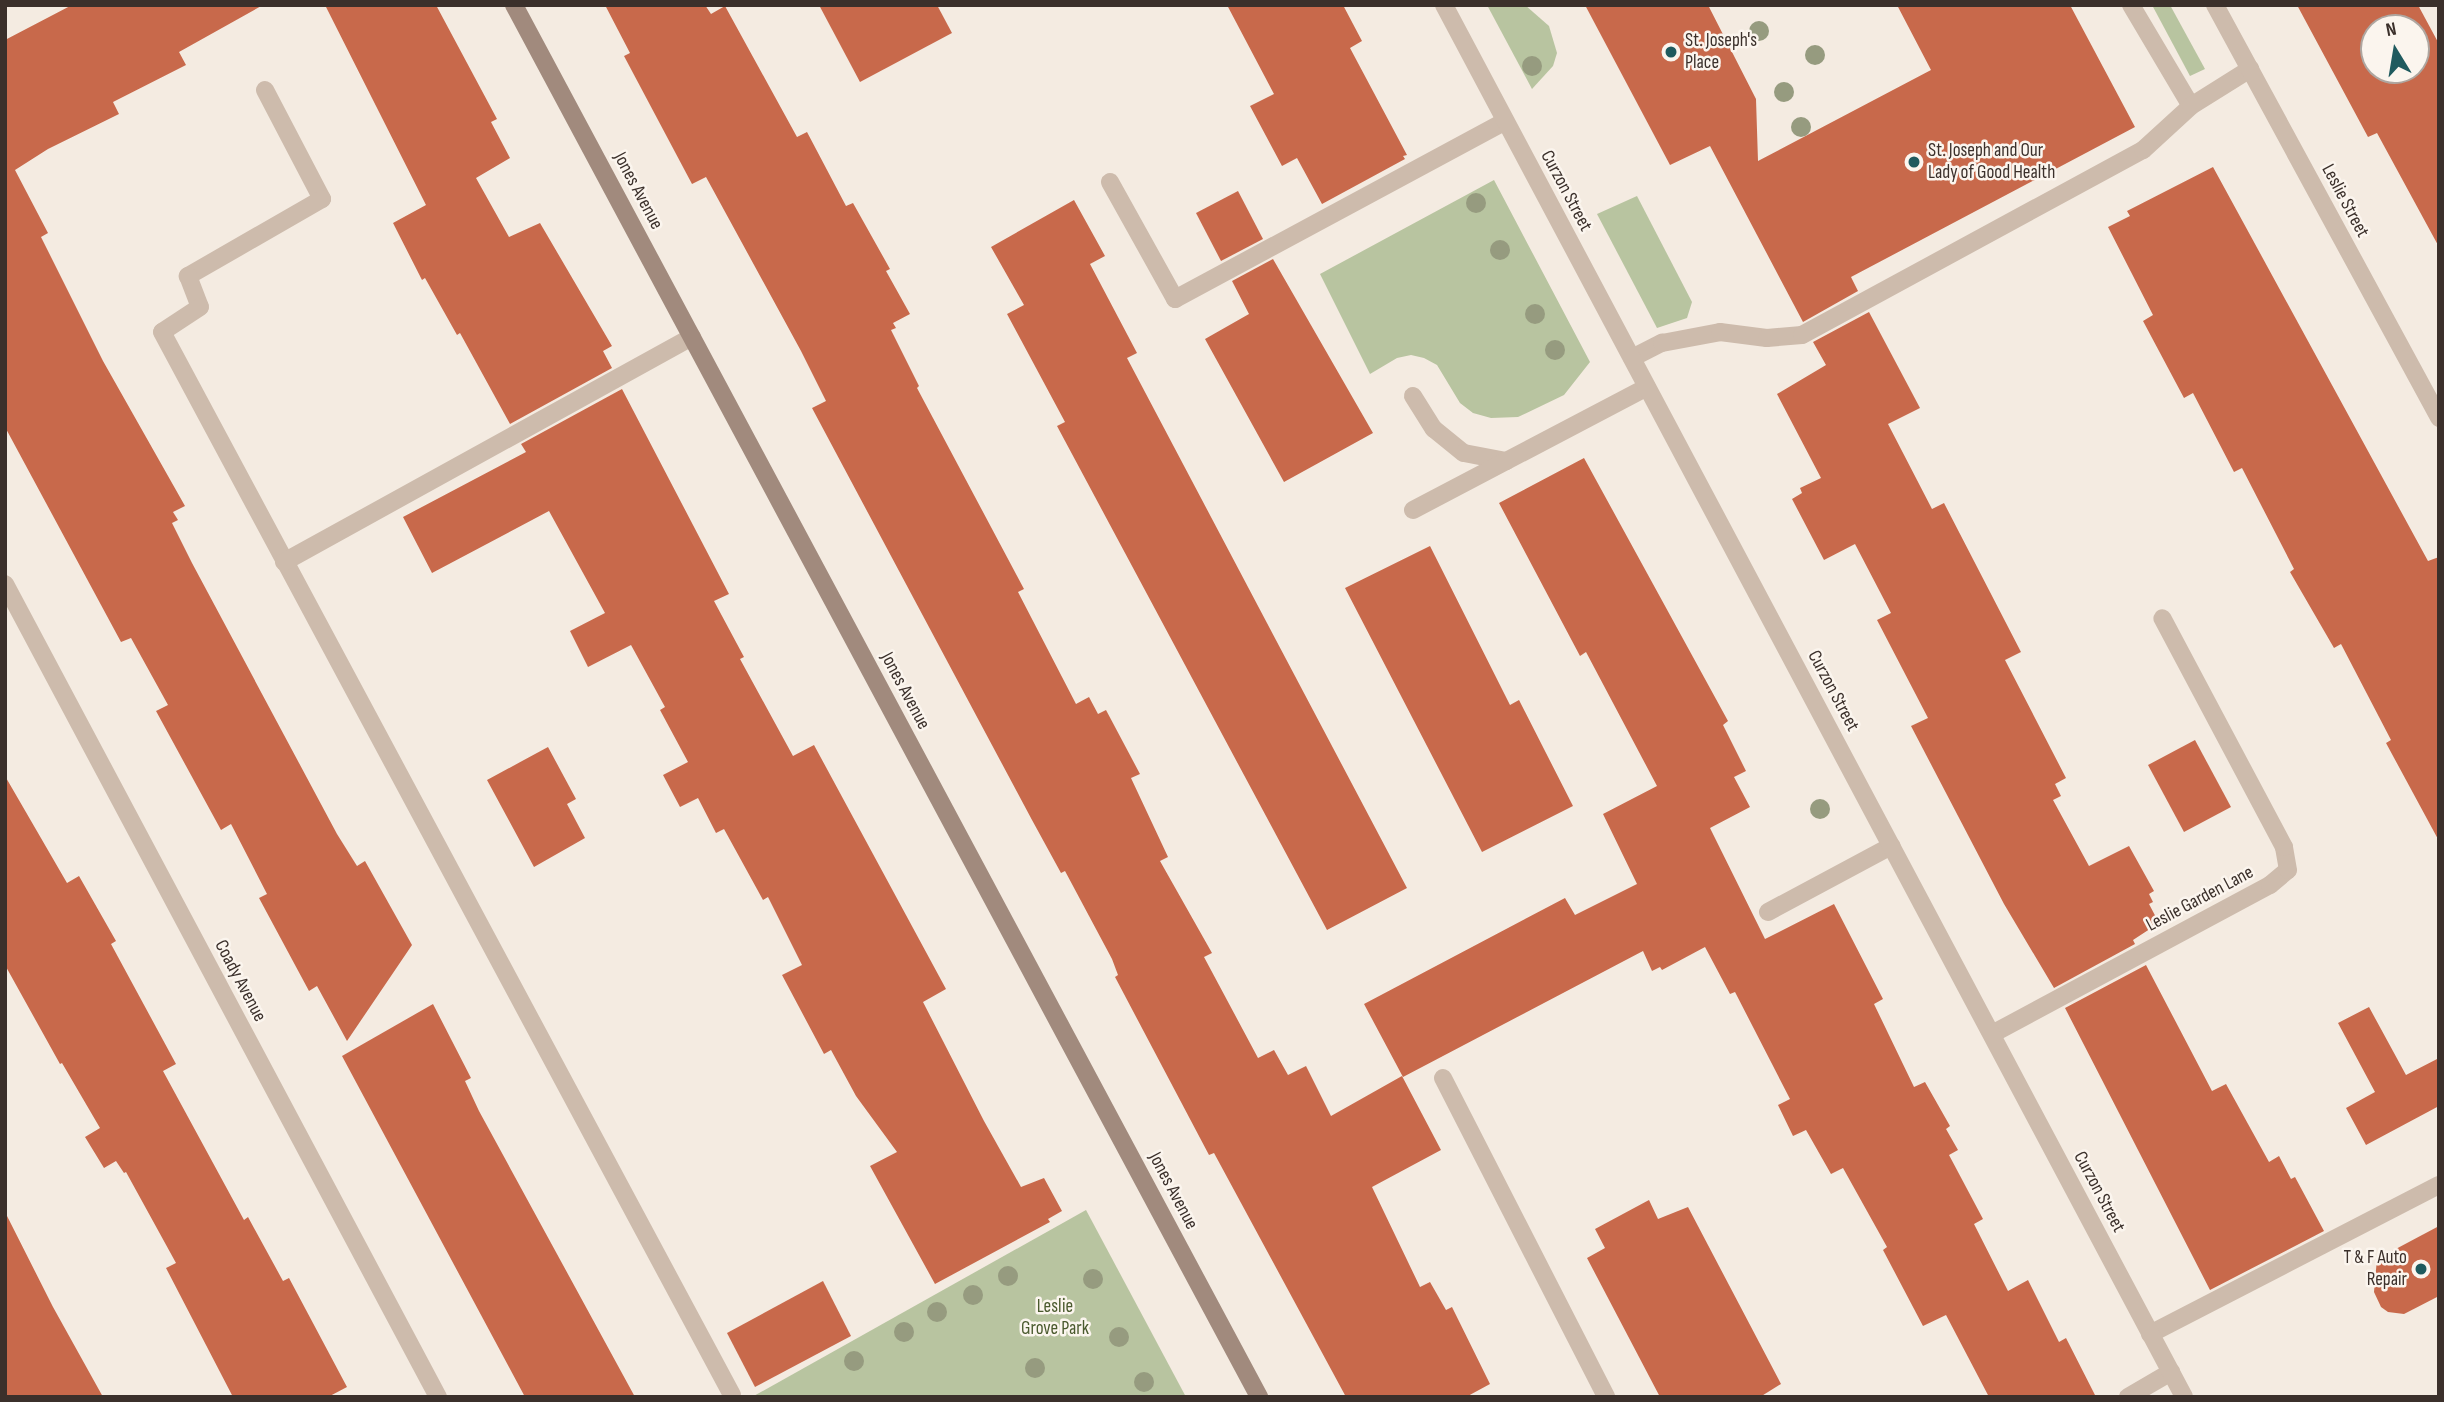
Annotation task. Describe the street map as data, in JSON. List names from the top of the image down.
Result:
{
  "streets": {
    "street": [
      "Jones Avenue",
      "Curzon Street",
      "Leslie Street",
      "Leslie Garden Lane",
      "Coady Avenue"
    ]
  },
  "crossings": [
    ["Curzon Street", "Leslie Garden Lane"]
  ],
  "parks": ["Leslie Grove Park"],
  "places": ["St. Joseph's Place", "St. Joseph and Our Lady of Good Health", "T & F Auto Repair"],
  "north": "top"
}
